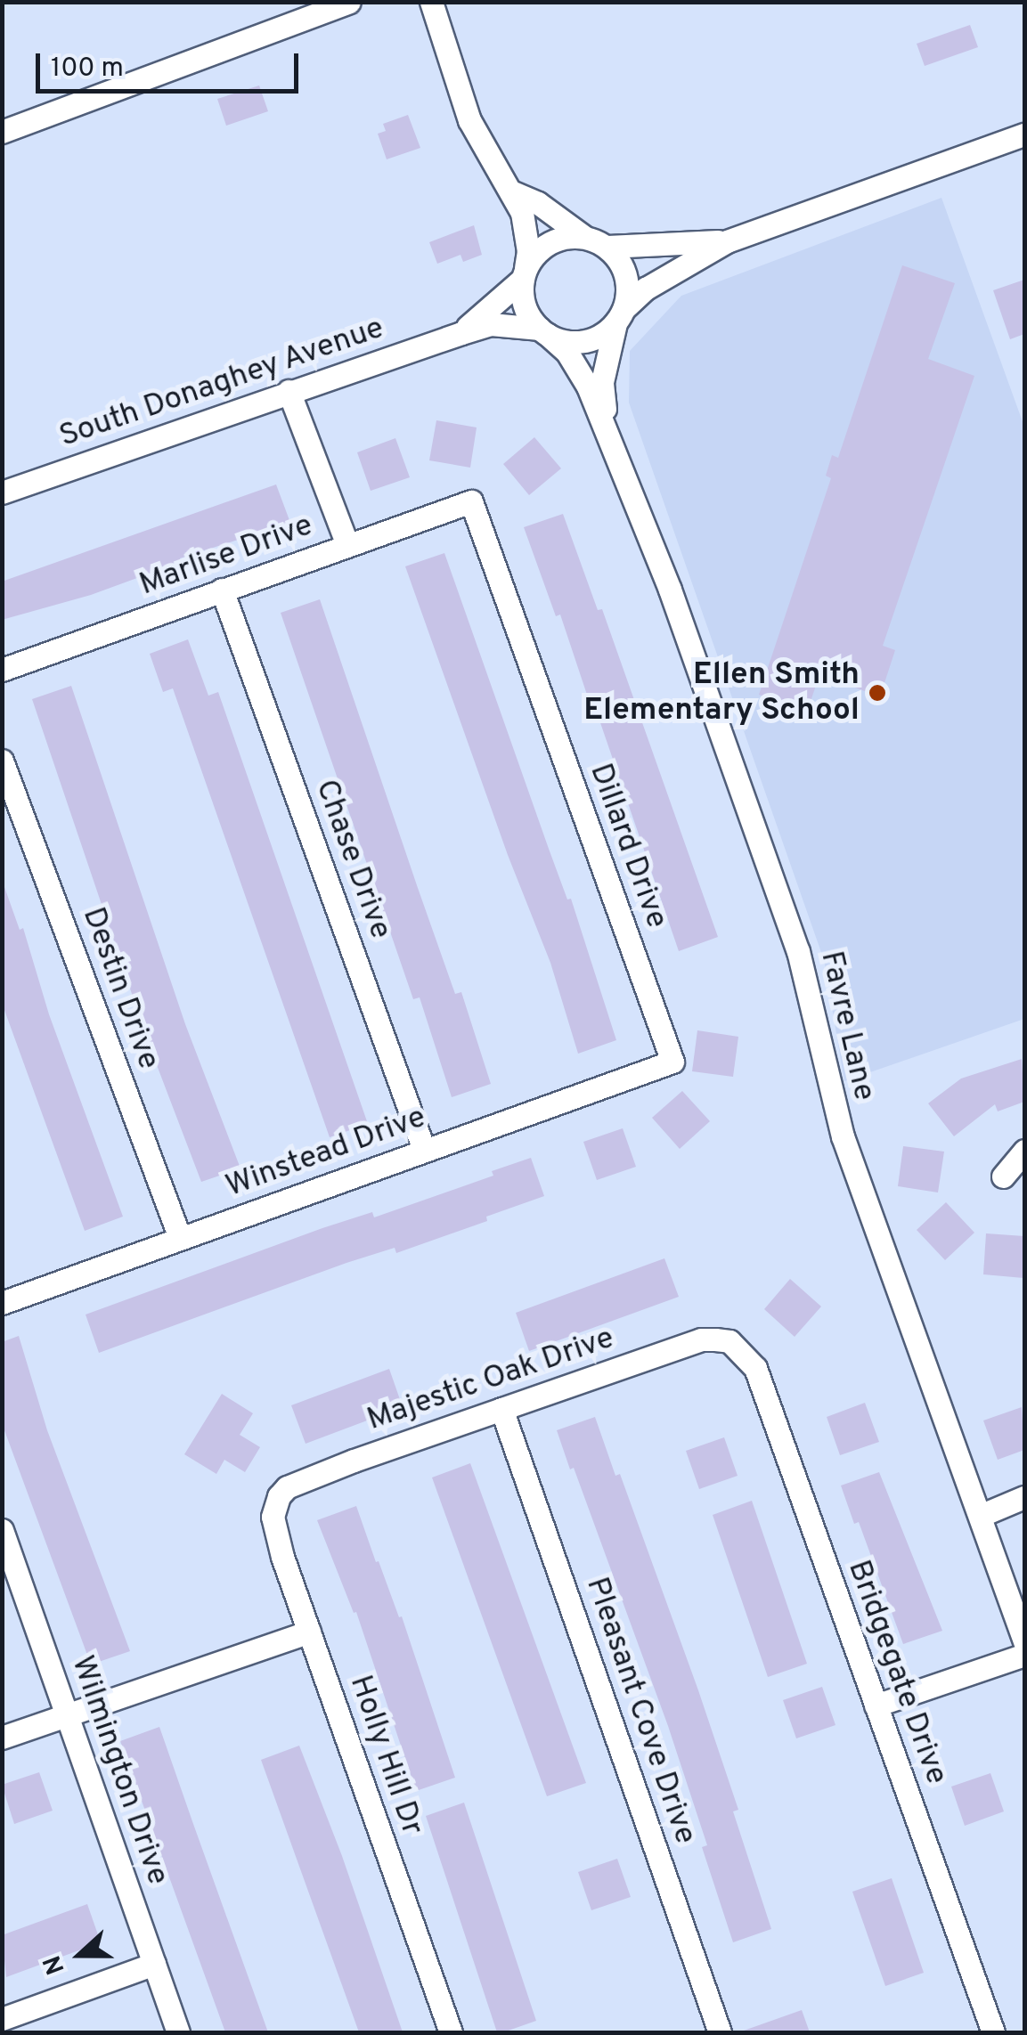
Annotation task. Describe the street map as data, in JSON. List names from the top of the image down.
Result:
{
  "streets": {
    "street": [
      "South Donaghey Avenue",
      "Marlise Drive",
      "Dillard Drive",
      "Chase Drive",
      "Destin Drive",
      "Favre Lane",
      "Winstead Drive",
      "Majestic Oak Drive",
      "Bridgegate Drive",
      "Pleasant Cove Drive",
      "Holly Hill Dr",
      "Wilmington Drive"
    ]
  },
  "crossings": [
    ["South Donaghey Avenue", "Favre Lane"],
    ["Marlise Drive", "Dillard Drive"],
    ["Marlise Drive", "Chase Drive"],
    ["Dillard Drive", "Winstead Drive"],
    ["Chase Drive", "Winstead Drive"],
    ["Destin Drive", "Winstead Drive"],
    ["Majestic Oak Drive", "Bridgegate Drive"],
    ["Majestic Oak Drive", "Pleasant Cove Drive"],
    ["Majestic Oak Drive", "Holly Hill Dr"]
  ],
  "places": ["Ellen Smith Elementary School"],
  "scale_bar": "100 m",
  "north": "left"
}
